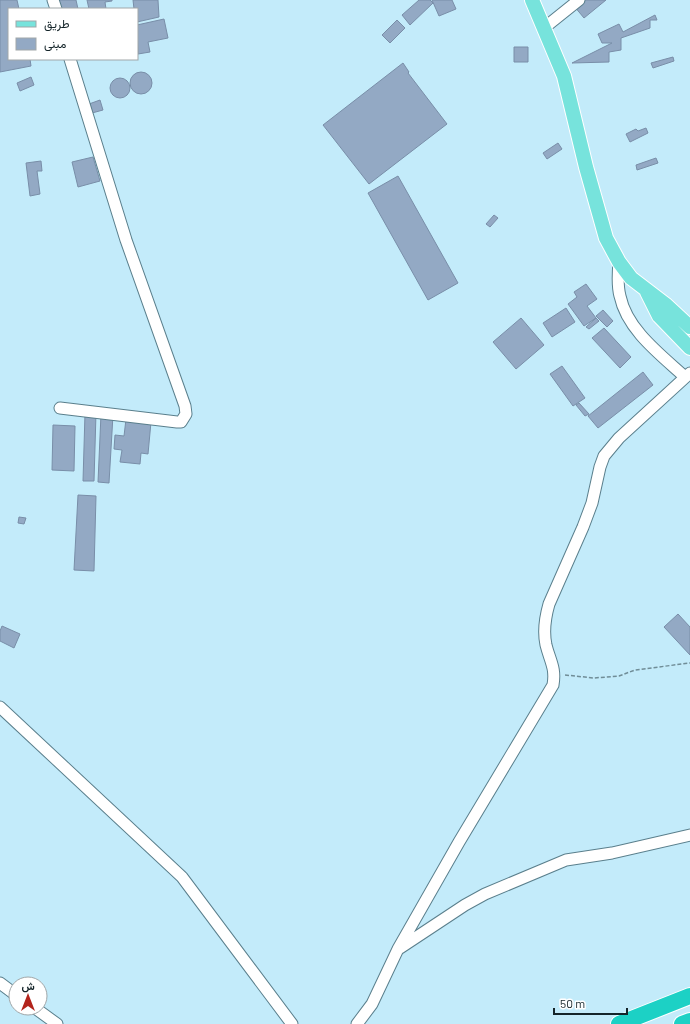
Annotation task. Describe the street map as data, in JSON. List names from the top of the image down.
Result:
{
  "legend": ["طريق", "مبنى"],
  "scale_bar": "50 m",
  "north": "top"
}
